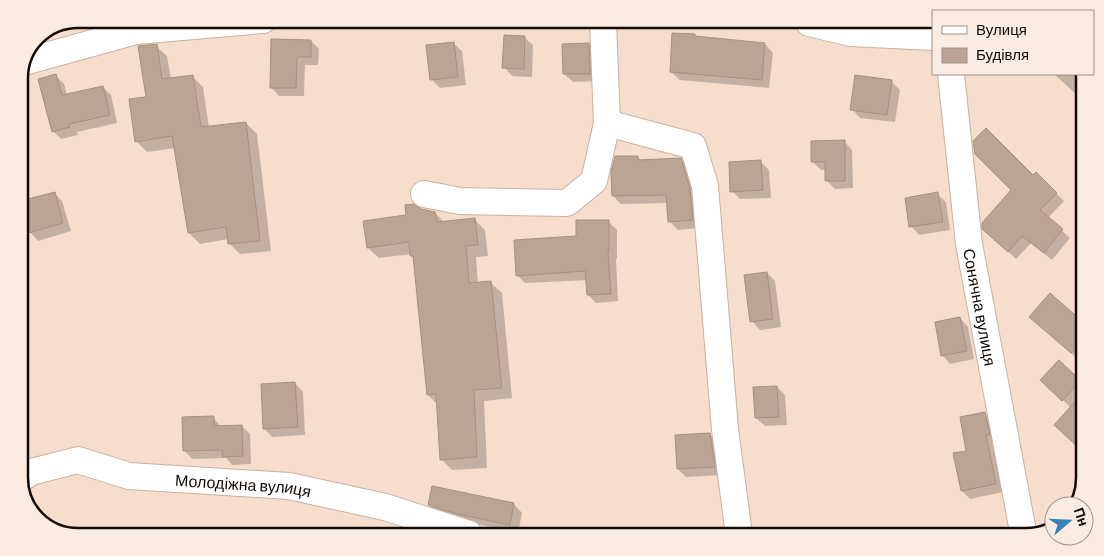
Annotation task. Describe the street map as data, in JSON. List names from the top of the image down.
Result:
{
  "streets": {
    "street": ["Сонячна вулиця", "Молодіжна вулиця"]
  },
  "legend": ["Вулиця", "Будівля"],
  "north": "right"
}
